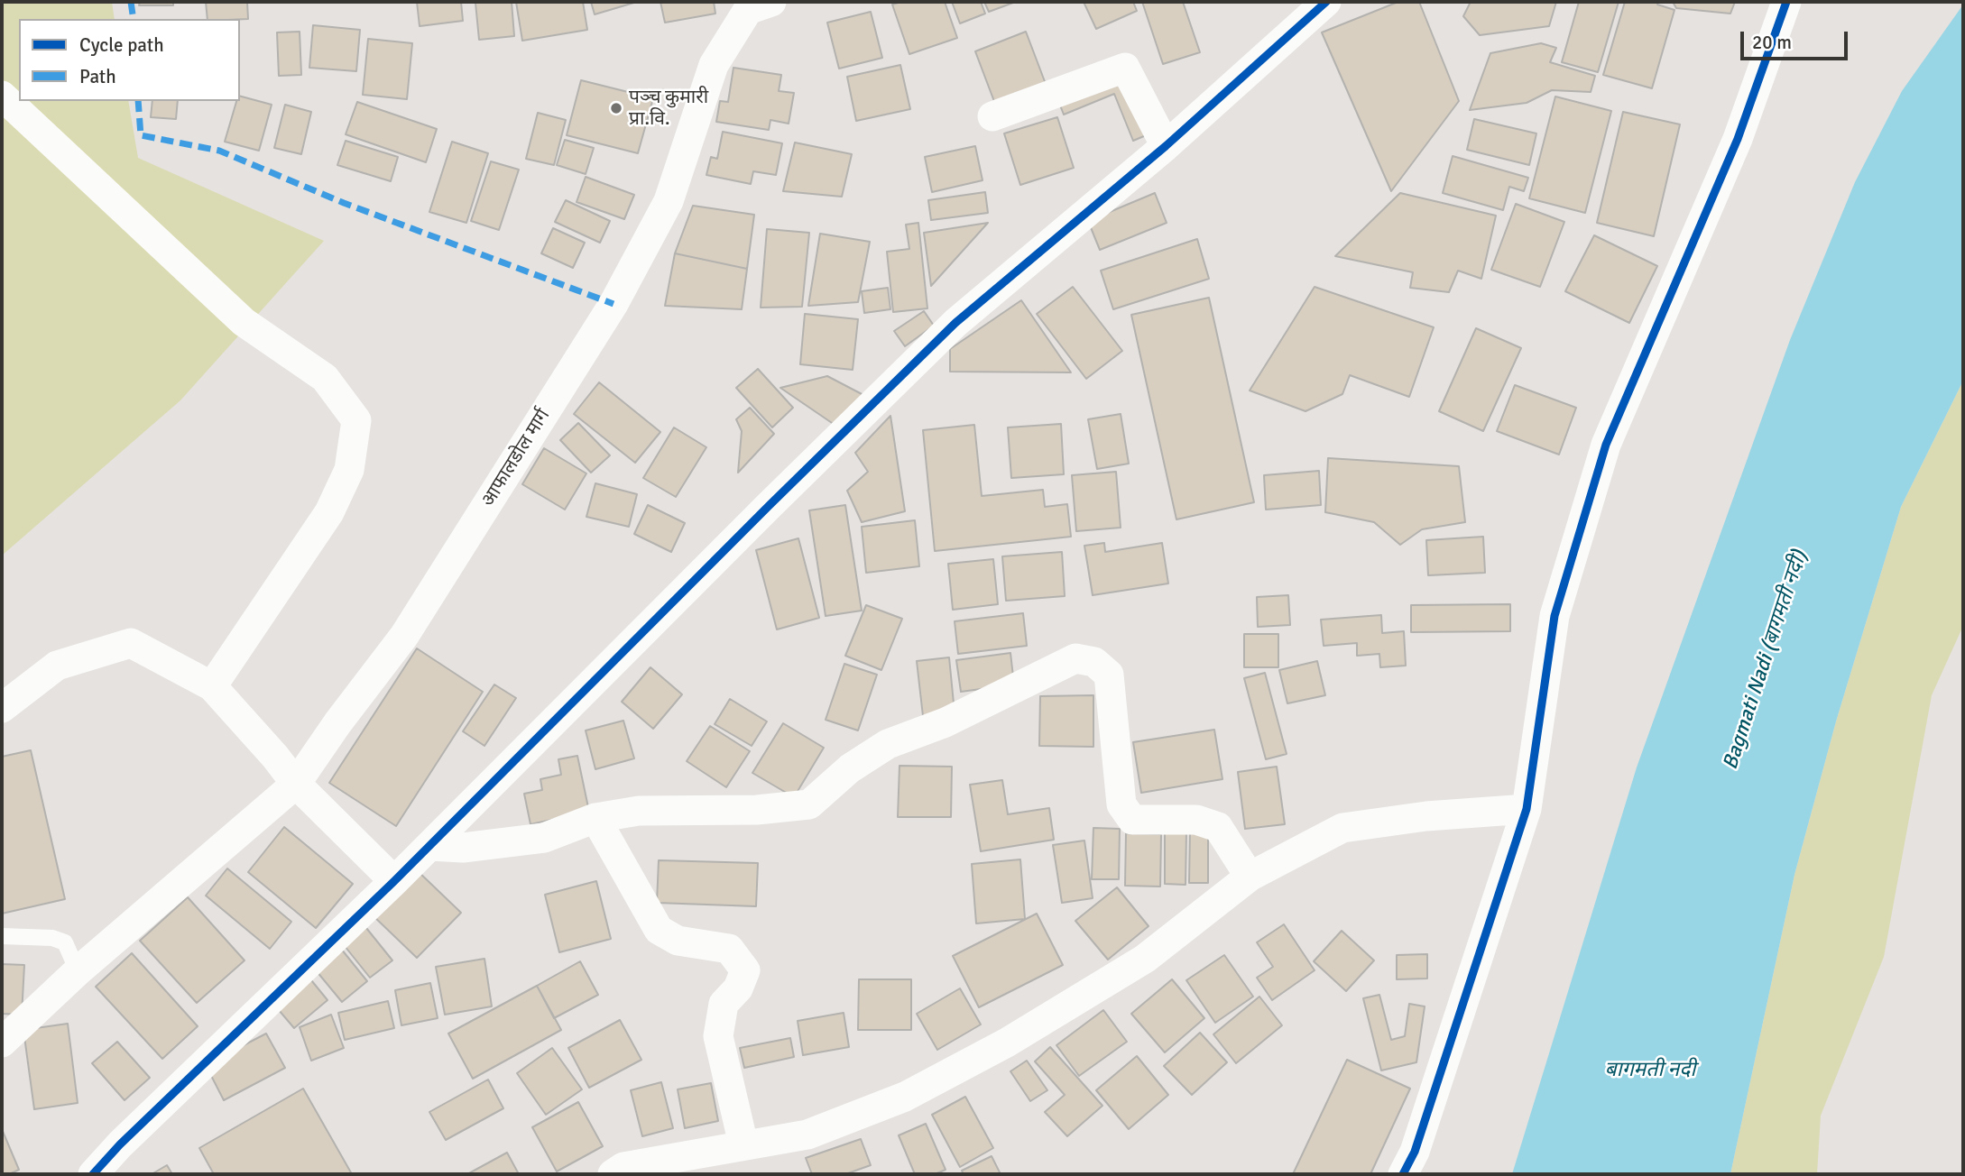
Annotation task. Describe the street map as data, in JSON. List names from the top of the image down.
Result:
{
  "streets": {
    "street": ["आफालडोल मार्ग"]
  },
  "water": ["Bagmati Nadi (बागमती नदी)", "बागमती नदी"],
  "places": ["पञ्च कुमारी प्रा.वि."],
  "legend": ["Cycle path", "Path"],
  "scale_bar": "20 m"
}
